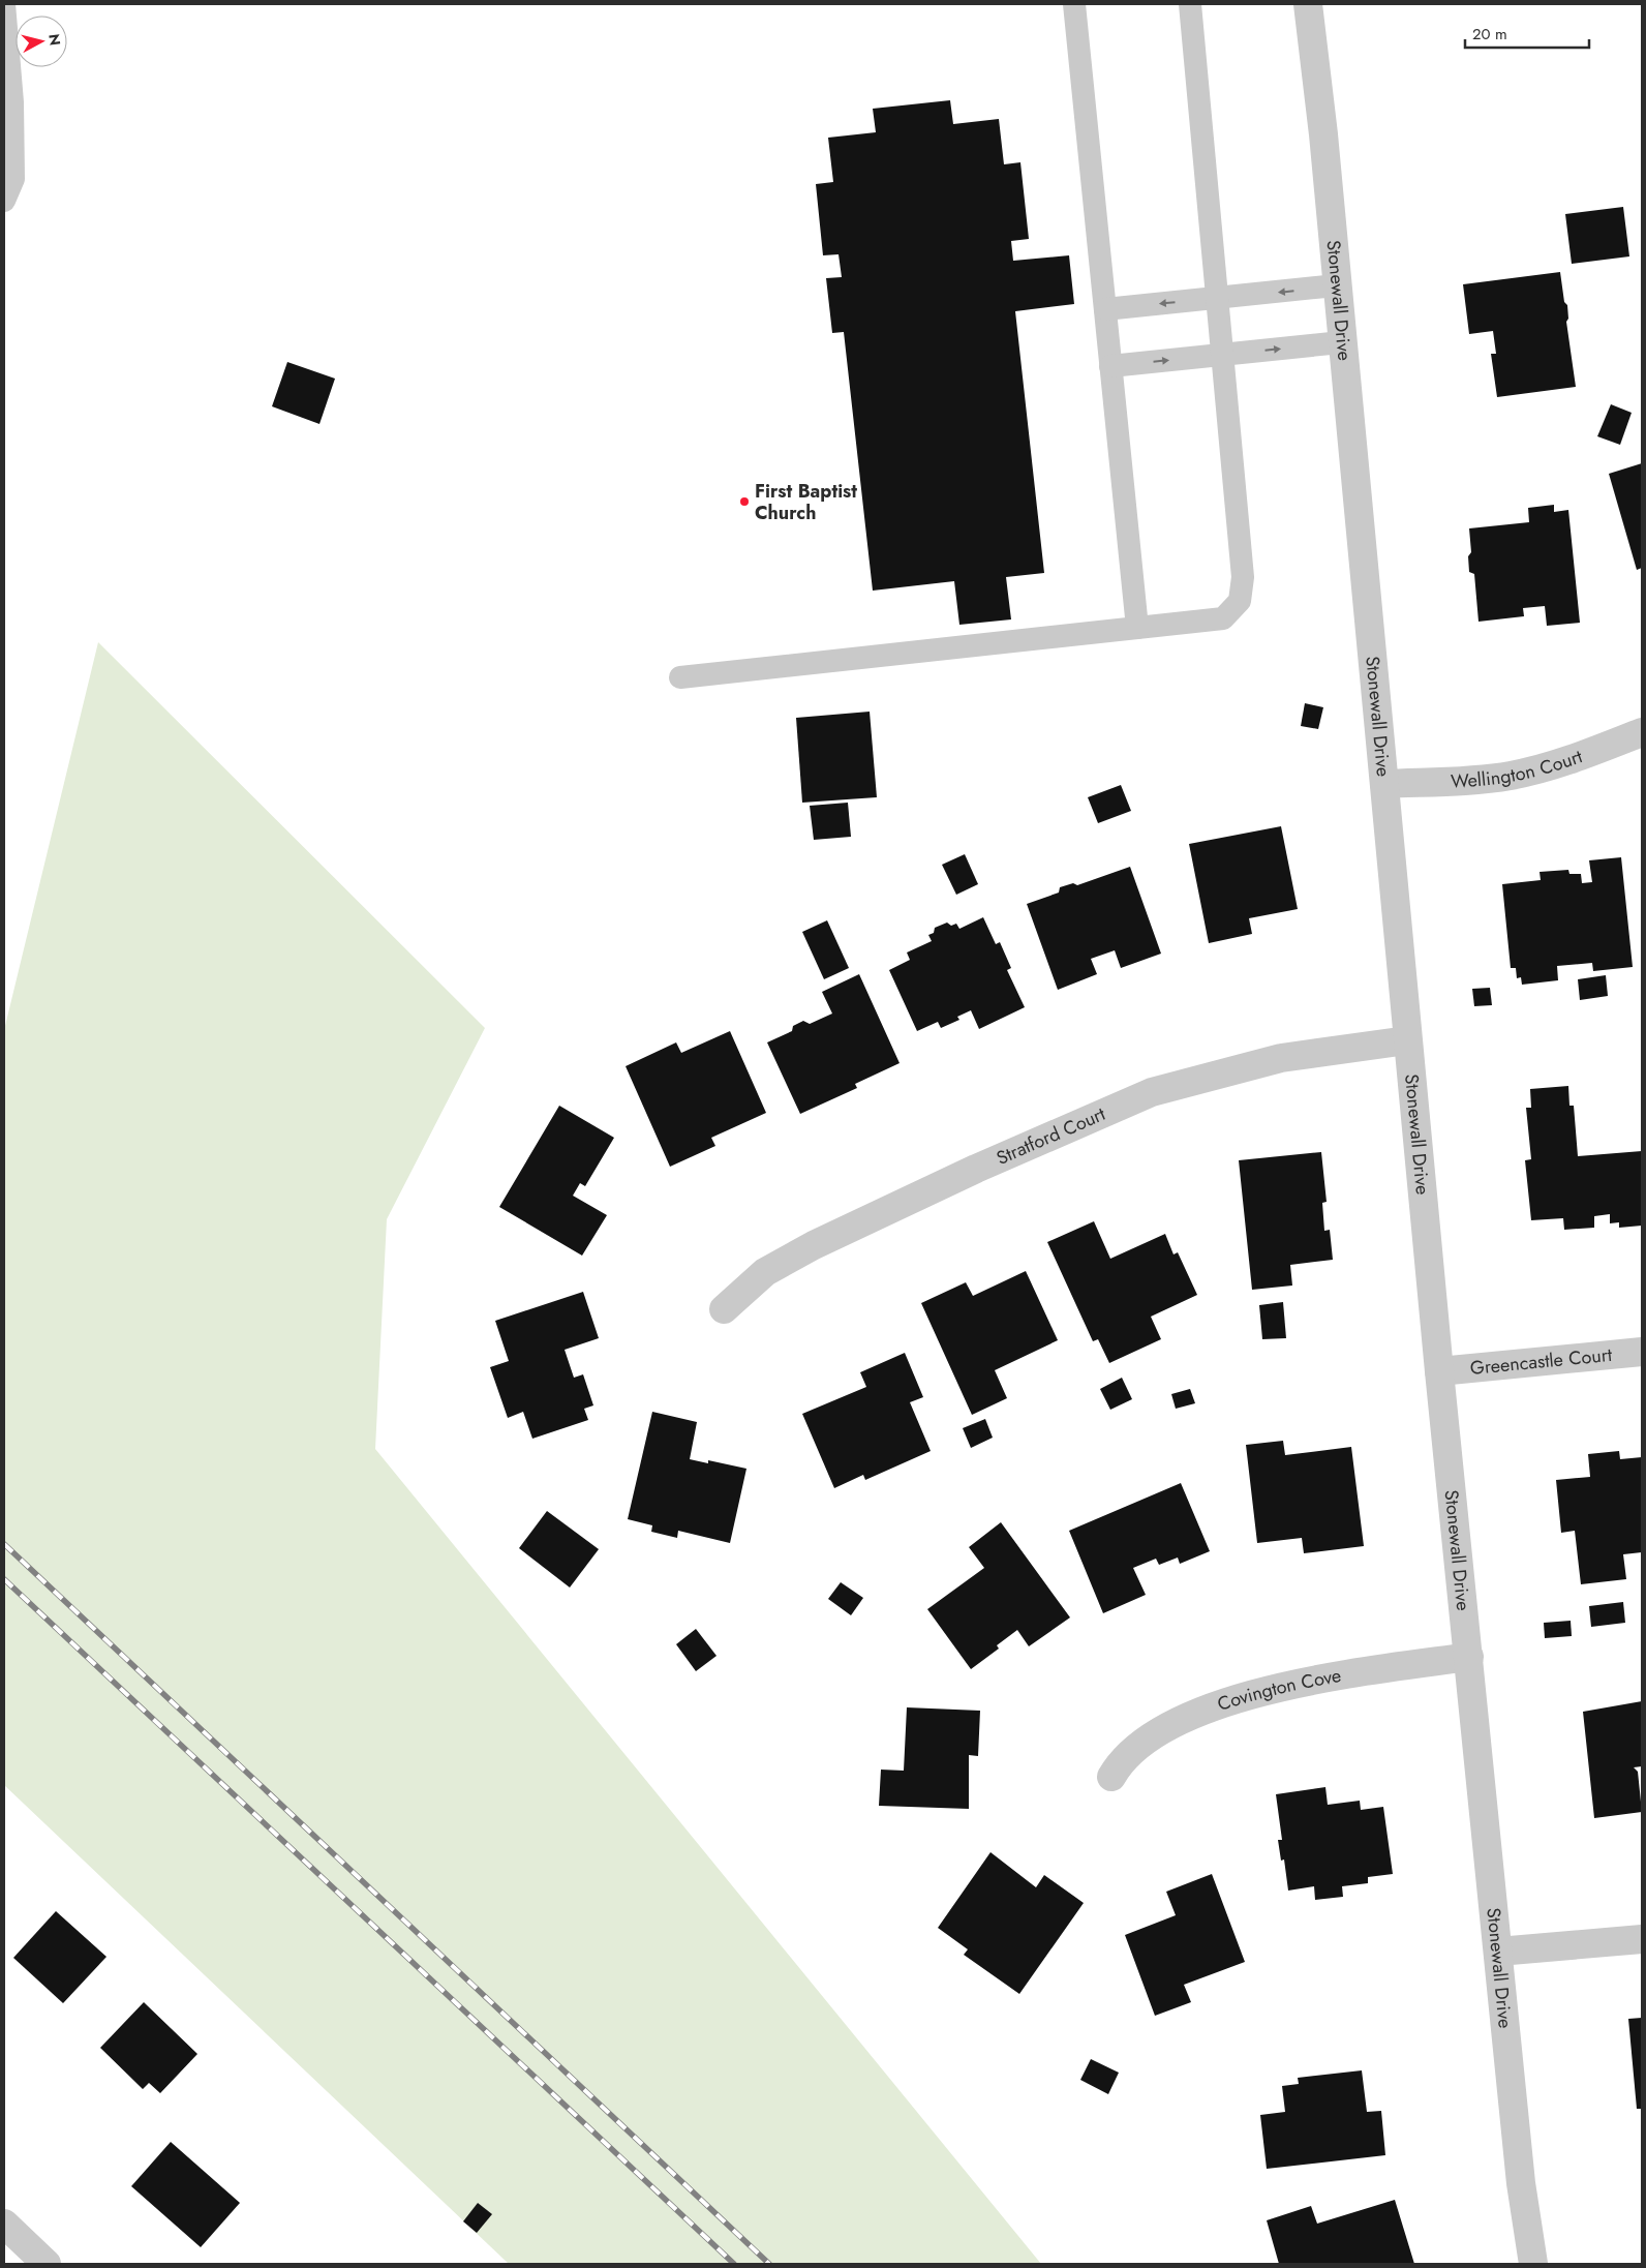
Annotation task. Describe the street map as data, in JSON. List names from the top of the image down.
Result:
{
  "streets": {
    "street": [
      "Stonewall Drive",
      "Wellington Court",
      "Stratford Court",
      "Greencastle Court",
      "Covington Cove"
    ]
  },
  "crossings": [
    ["Stonewall Drive", "Wellington Court"],
    ["Stonewall Drive", "Stratford Court"],
    ["Stonewall Drive", "Greencastle Court"],
    ["Stonewall Drive", "Covington Cove"]
  ],
  "places": ["First Baptist Church"],
  "scale_bar": "20 m",
  "north": "right"
}
